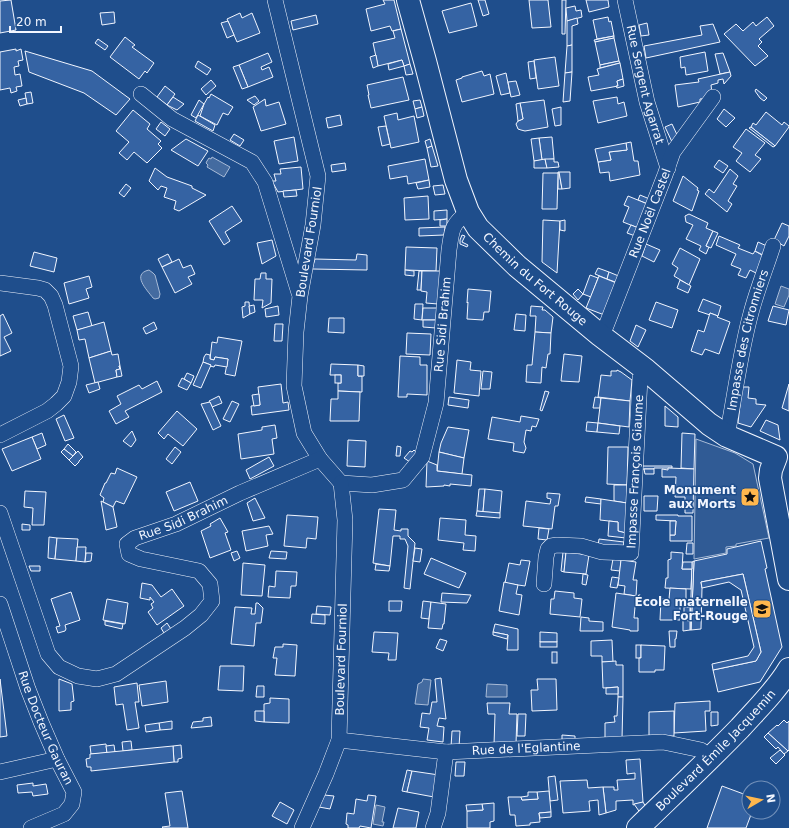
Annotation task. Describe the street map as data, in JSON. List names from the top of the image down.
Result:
{
  "streets": {
    "main road": ["Chemin du Fort Rouge", "Boulevard Émile Jacquemin"],
    "street": [
      "Rue Sergent Agarrat",
      "Rue Noël Castel",
      "Boulevard Fourniol",
      "Rue Sidi Brahim",
      "Impasse des Citronniers",
      "Impasse François Giaume",
      "Rue Docteur Gauran",
      "Rue de l'Eglantine"
    ]
  },
  "crossings": [
    ["Rue Sergent Agarrat", "Rue Noël Castel"],
    ["Rue Noël Castel", "Chemin du Fort Rouge"],
    ["Boulevard Fourniol", "Rue Sidi Brahim"],
    ["Boulevard Fourniol", "Rue de l'Eglantine"],
    ["Chemin du Fort Rouge", "Rue Sidi Brahim"],
    ["Chemin du Fort Rouge", "Impasse des Citronniers"],
    ["Chemin du Fort Rouge", "Impasse François Giaume"],
    ["Rue de l'Eglantine", "Boulevard Émile Jacquemin"]
  ],
  "places": {
    "place": ["Monument aux Morts"],
    "school or university": ["École maternelle Fort-Rouge"]
  },
  "scale_bar": "20 m",
  "north": "right"
}
